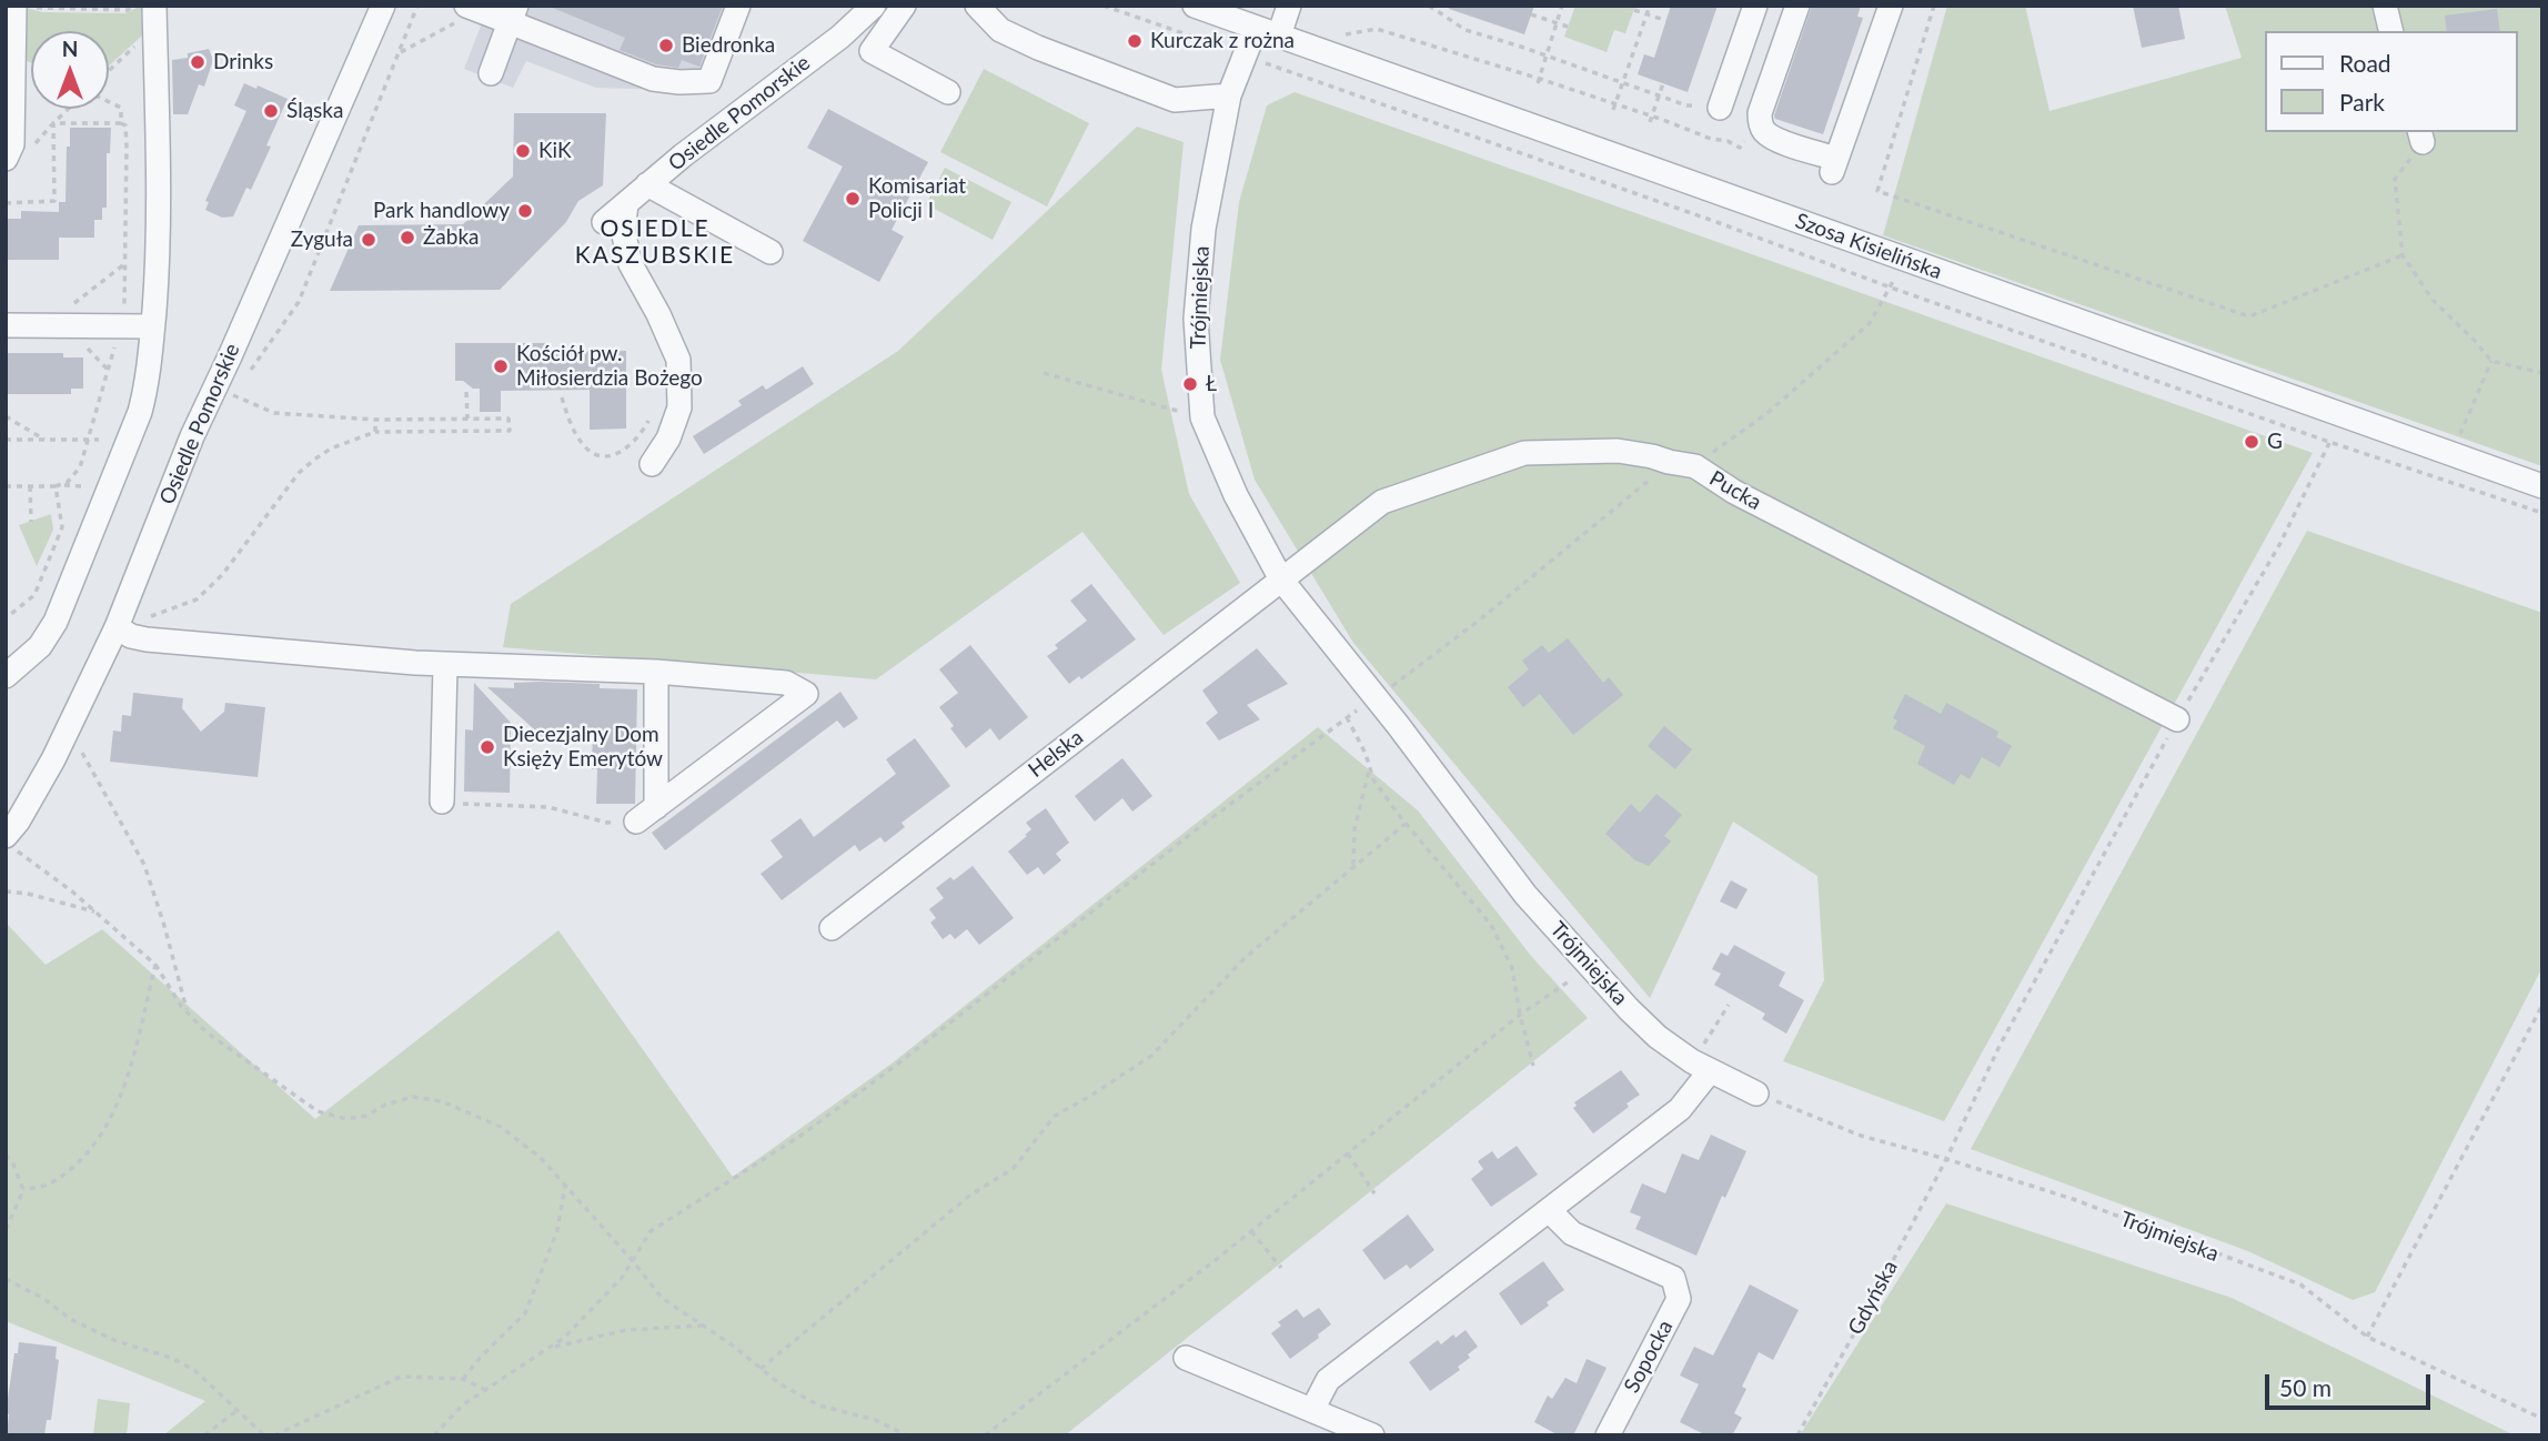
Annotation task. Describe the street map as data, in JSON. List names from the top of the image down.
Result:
{
  "streets": {
    "street": [
      "Osiedle Pomorskie",
      "Szosa Kisielińska",
      "Trójmiejska",
      "Pucka",
      "Helska",
      "Sopocka"
    ],
    "path": ["Gdyńska"]
  },
  "crossings": [
    ["Szosa Kisielińska", "Trójmiejska"],
    ["Szosa Kisielińska", "Gdyńska"],
    ["Trójmiejska", "Pucka"],
    ["Trójmiejska", "Helska"],
    ["Trójmiejska", "Gdyńska"],
    ["Pucka", "Helska"],
    ["Pucka", "Gdyńska"]
  ],
  "districts": ["OSIEDLE KASZUBSKIE"],
  "places": [
    "Kurczak z rożna",
    "Biedronka",
    "Drinks",
    "Śląska",
    "KiK",
    "Komisariat Policji I",
    "Park handlowy",
    "Żabka",
    "Zyguła",
    "Kościół pw. Miłosierdzia Bożego",
    "Ł",
    "G",
    "Diecezjalny Dom Księży Emerytów"
  ],
  "legend": ["Road", "Park"],
  "scale_bar": "50 m",
  "north": "top"
}
